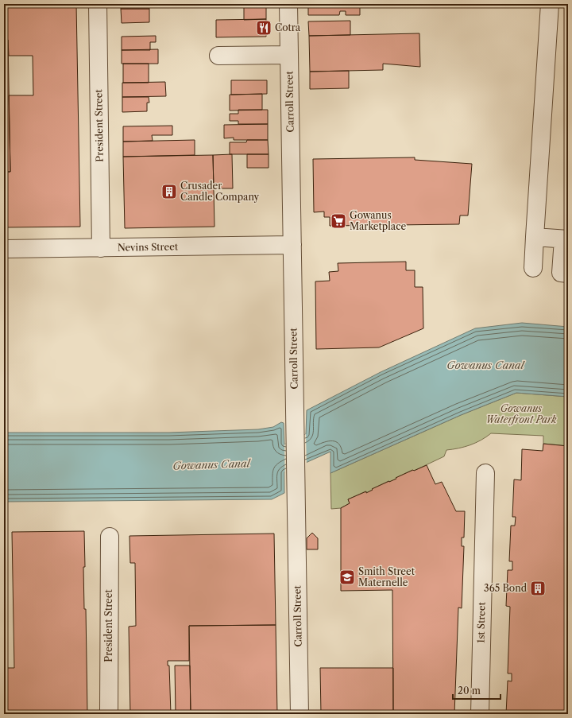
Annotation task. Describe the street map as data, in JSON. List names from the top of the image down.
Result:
{
  "streets": {
    "street": [
      "Carroll Street",
      "President Street",
      "Nevins Street",
      "1st Street"
    ]
  },
  "crossings": [
    ["Carroll Street", "Nevins Street"],
    ["President Street", "Nevins Street"]
  ],
  "water": ["Gowanus Canal"],
  "parks": ["Gowanus Waterfront Park"],
  "places": {
    "restaurant": ["Cotra"],
    "building": ["Crusader Candle Company", "365 Bond"],
    "supermarket": ["Gowanus Marketplace"],
    "school or university": ["Smith Street Maternelle"]
  },
  "scale_bar": "20 m"
}
